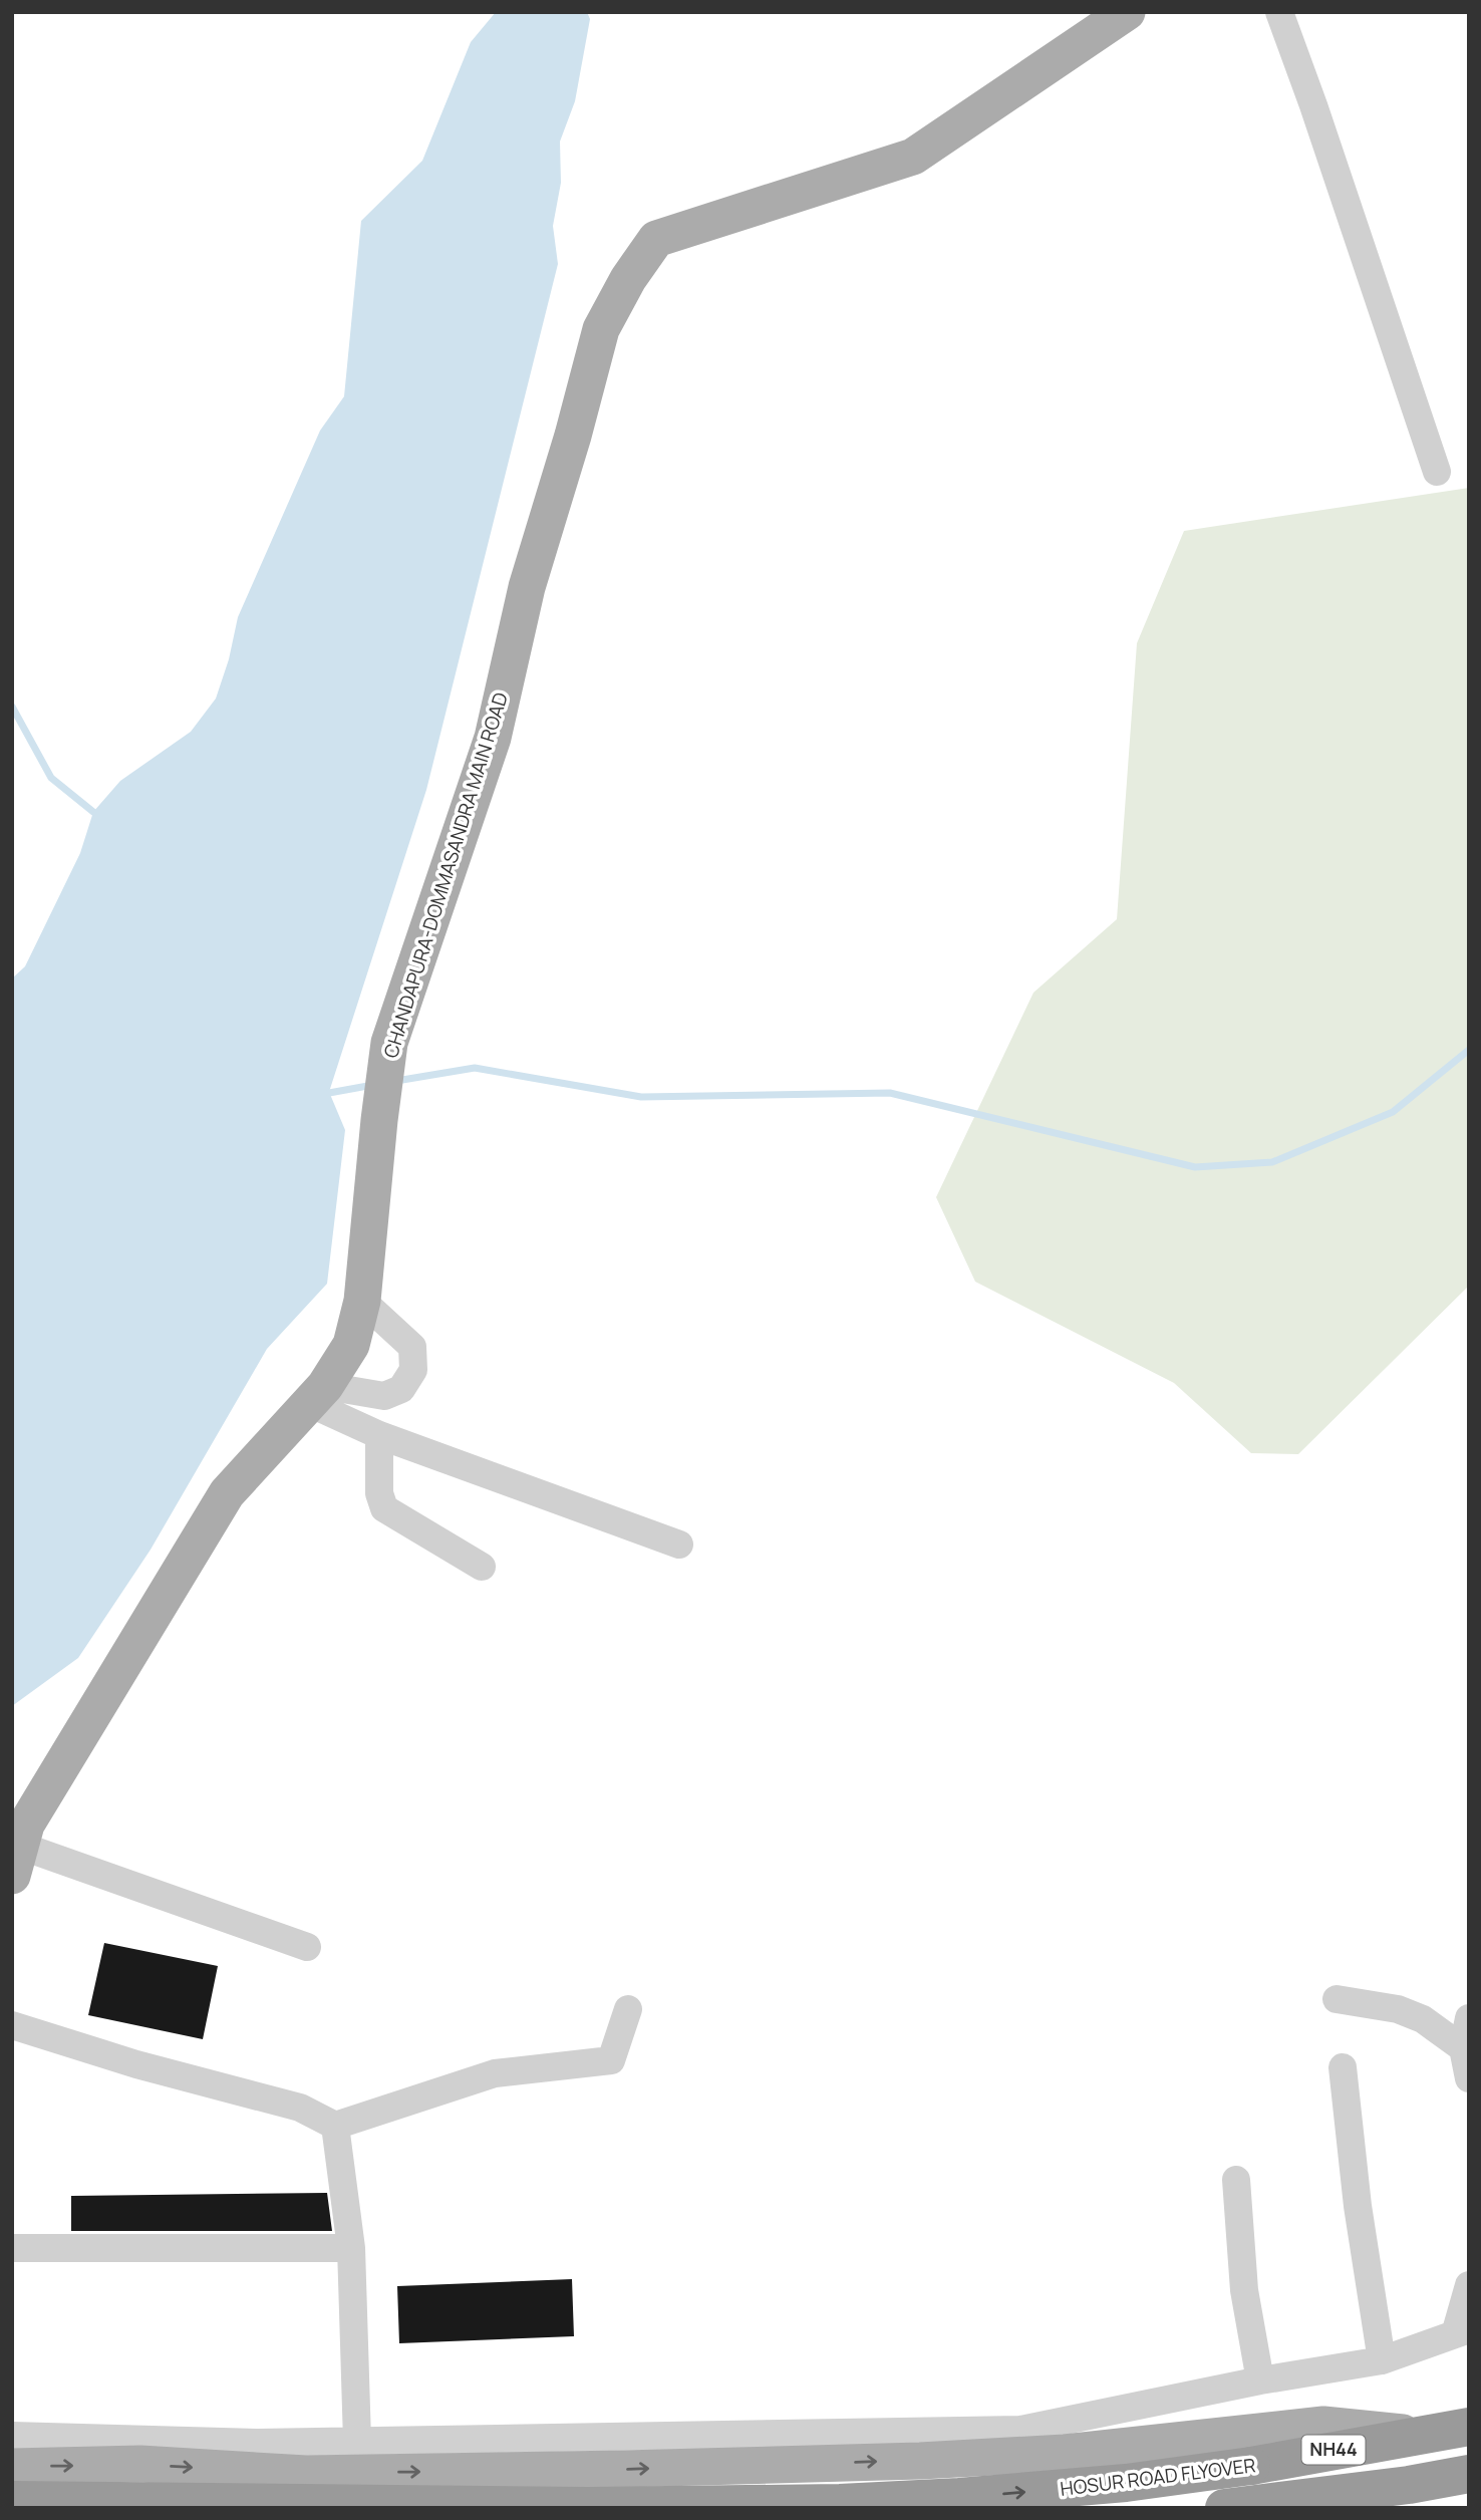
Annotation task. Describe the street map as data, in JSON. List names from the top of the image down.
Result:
{
  "streets": {
    "highway": ["NH44", "HOSUR ROAD FLYOVER"],
    "main road": ["CHANDAPURA-DOMMASANDRA MAIN ROAD"]
  },
  "crossings": [
    ["NH44", "HOSUR ROAD FLYOVER"]
  ],
  "one_way": ["HOSUR ROAD FLYOVER"]
}
